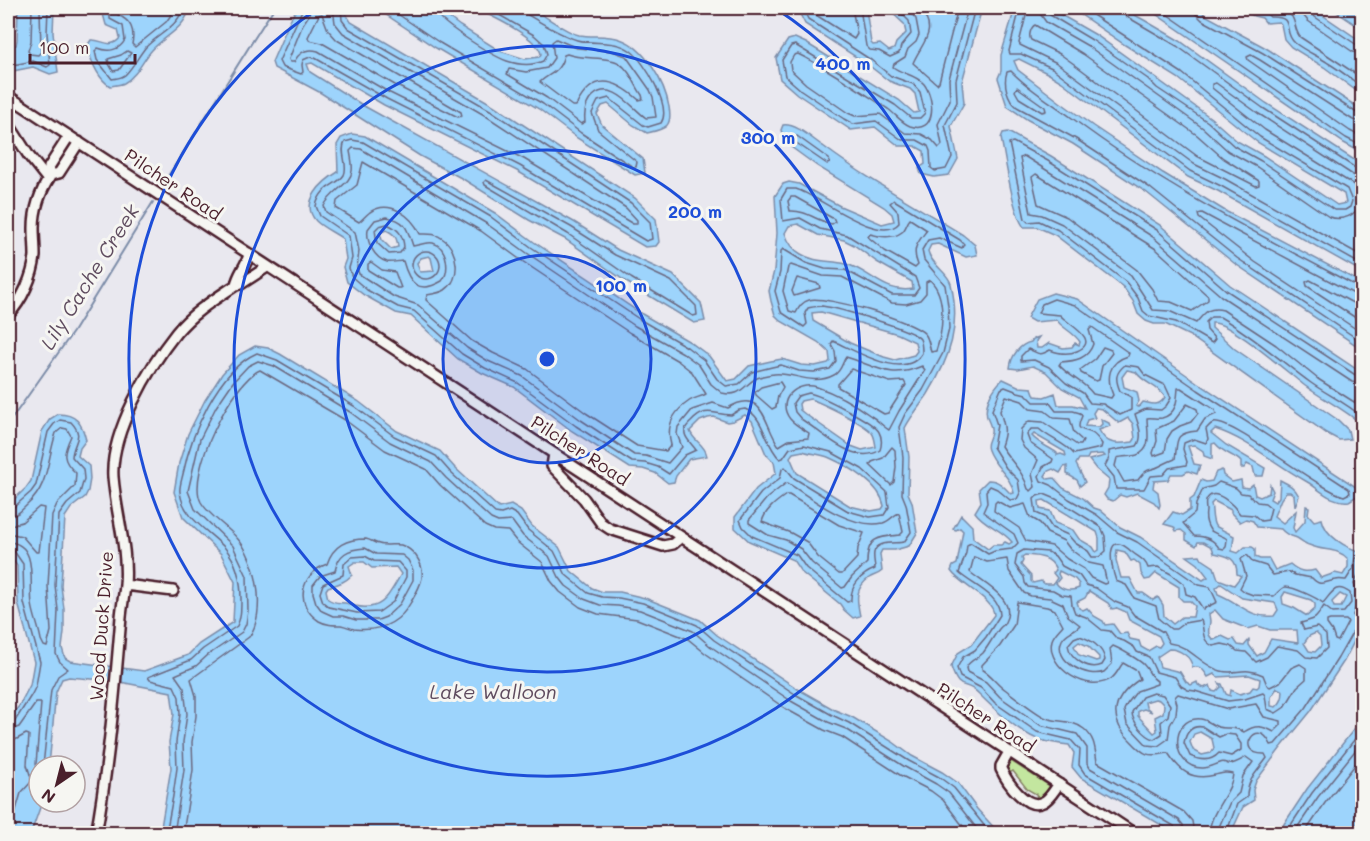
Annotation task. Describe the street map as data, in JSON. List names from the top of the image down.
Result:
{
  "streets": {
    "street": ["Pilcher Road", "Wood Duck Drive"]
  },
  "crossings": [
    ["Pilcher Road", "Wood Duck Drive"]
  ],
  "water": ["Lily Cache Creek", "Lake Walloon"],
  "scale_bar": "100 m",
  "north": "bottom left",
  "rings": [
    "400 m",
    "300 m",
    "200 m",
    "100 m"
  ]
}
